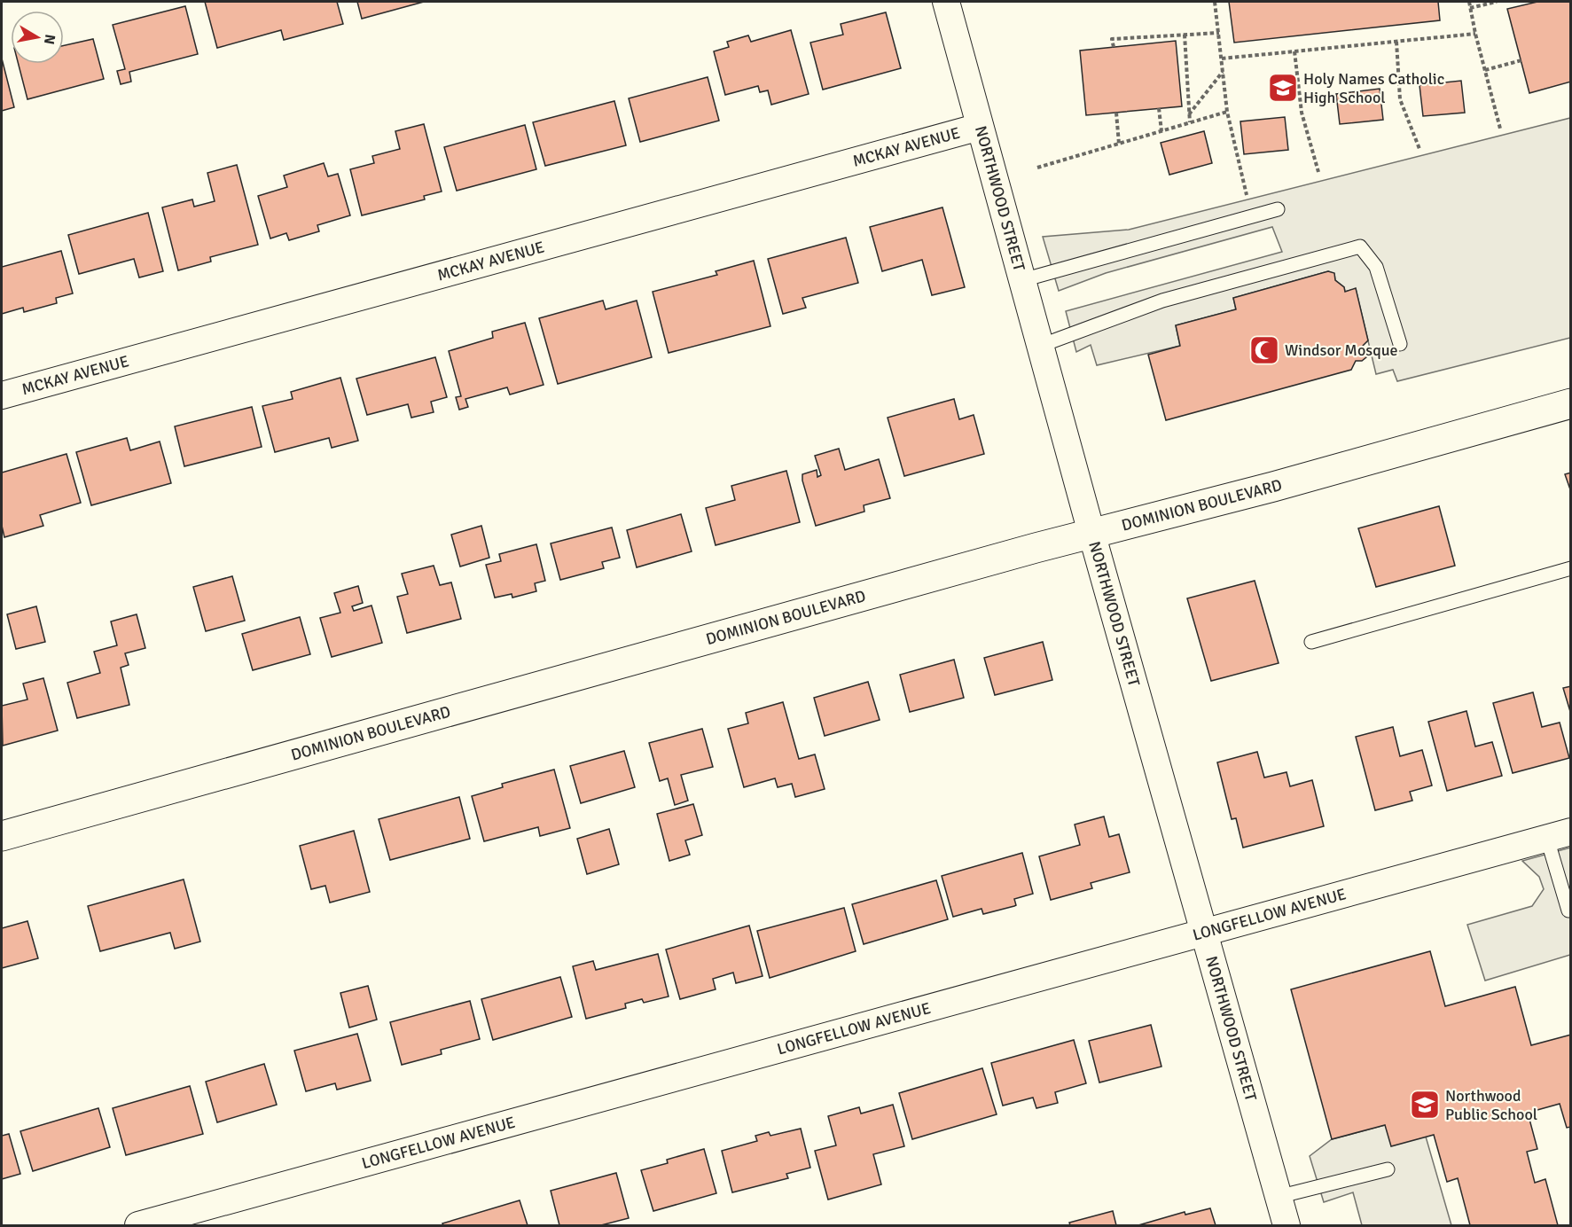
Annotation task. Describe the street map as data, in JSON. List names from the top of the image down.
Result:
{
  "streets": {
    "street": [
      "MCKAY AVENUE",
      "NORTHWOOD STREET",
      "DOMINION BOULEVARD",
      "LONGFELLOW AVENUE"
    ]
  },
  "crossings": [
    ["MCKAY AVENUE", "NORTHWOOD STREET"],
    ["NORTHWOOD STREET", "DOMINION BOULEVARD"],
    ["NORTHWOOD STREET", "LONGFELLOW AVENUE"]
  ],
  "places": {
    "school or university": ["Holy Names Catholic High School", "Northwood Public School"],
    "mosque": ["Windsor Mosque"]
  },
  "north": "right"
}
